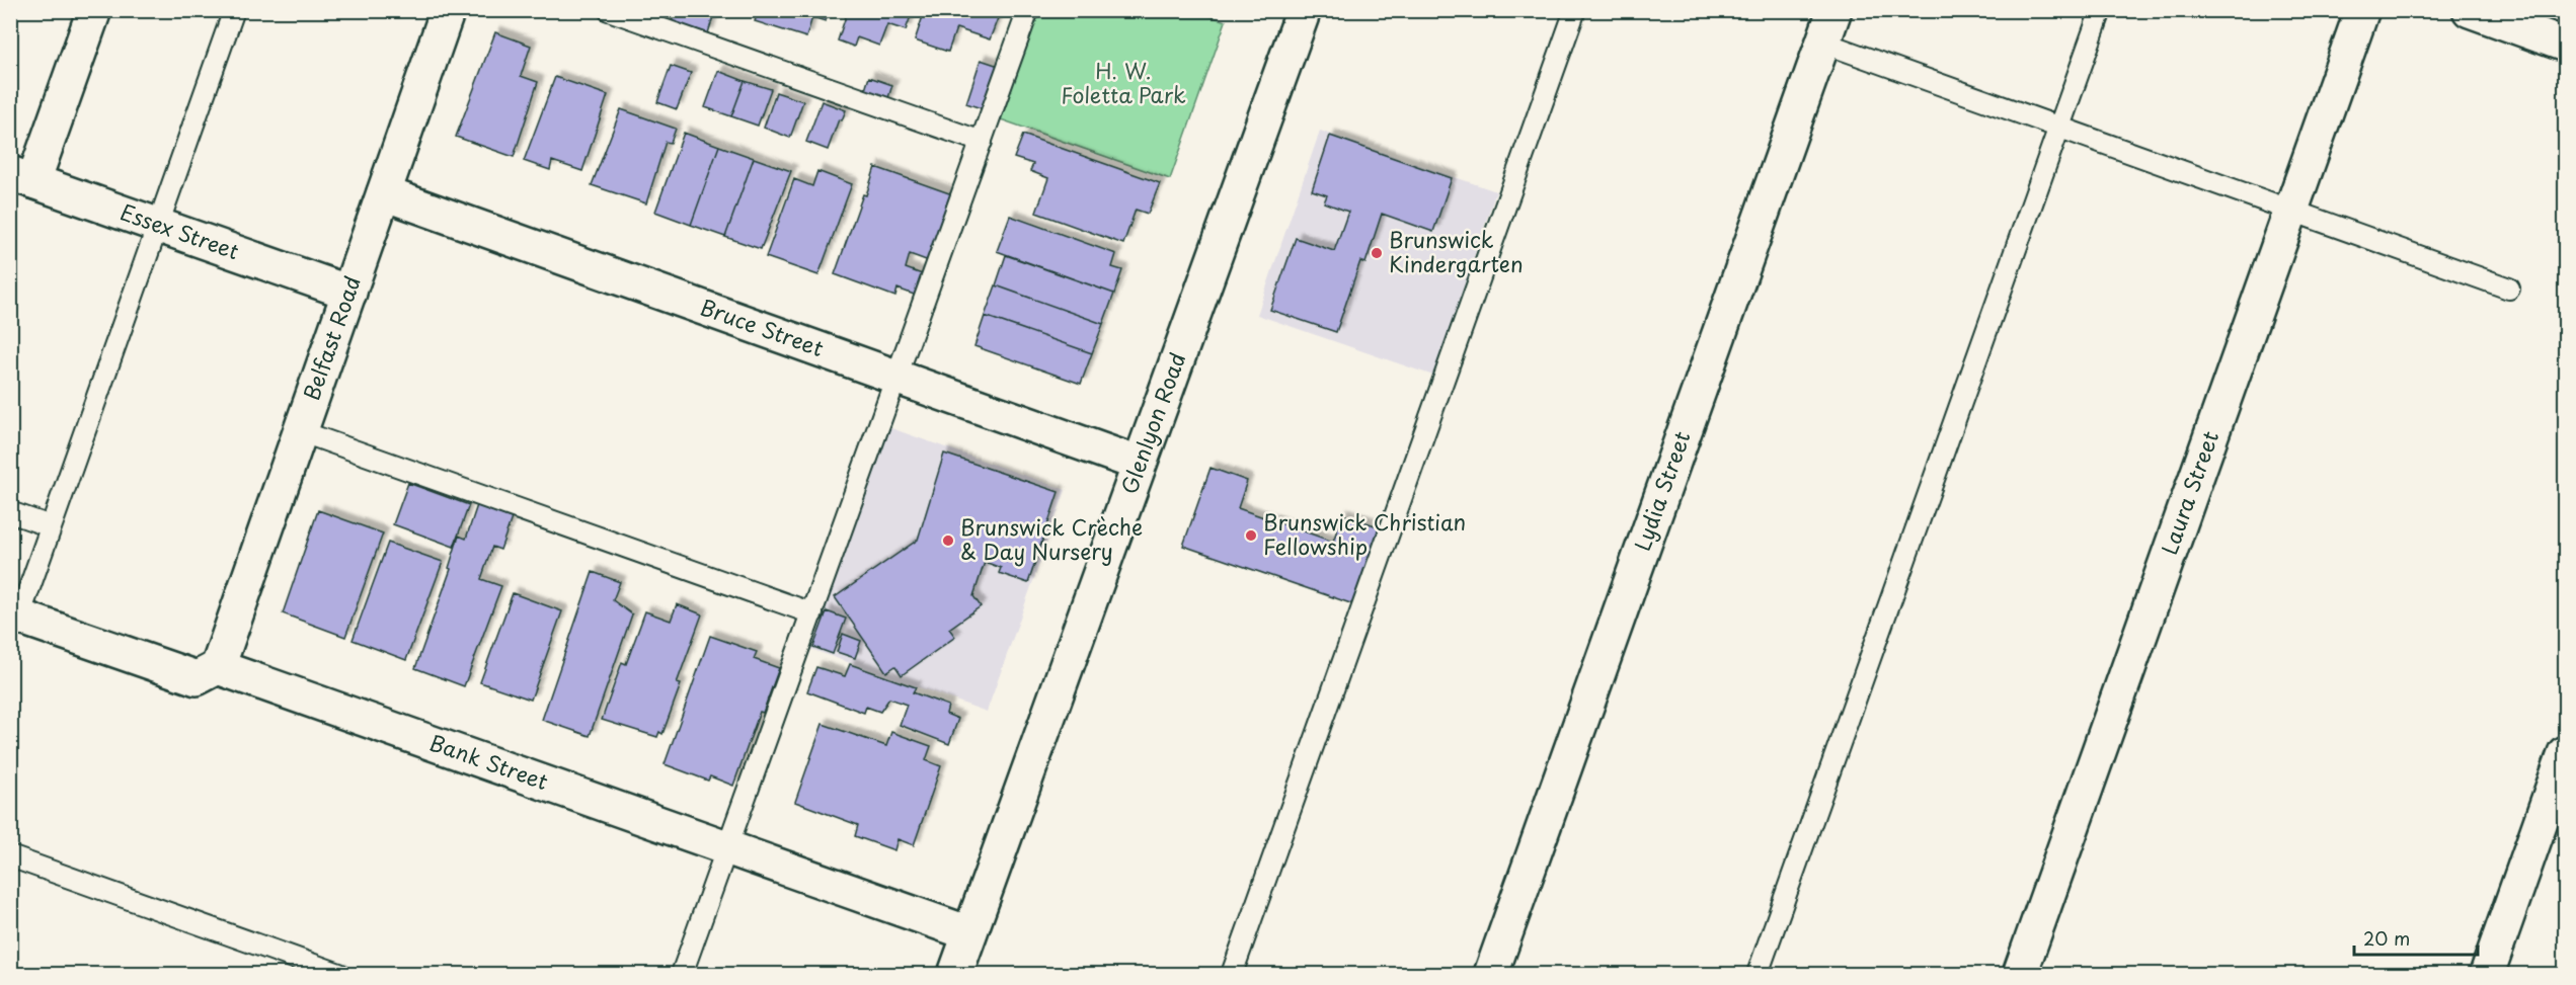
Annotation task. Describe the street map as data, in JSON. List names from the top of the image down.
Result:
{
  "streets": {
    "street": [
      "Essex Street",
      "Bruce Street",
      "Belfast Road",
      "Glenlyon Road",
      "Lydia Street",
      "Laura Street",
      "Bank Street"
    ]
  },
  "crossings": [
    ["Essex Street", "Belfast Road"],
    ["Bruce Street", "Belfast Road"],
    ["Bruce Street", "Glenlyon Road"],
    ["Belfast Road", "Bank Street"],
    ["Glenlyon Road", "Bank Street"]
  ],
  "parks": ["H. W. Foletta Park"],
  "places": ["Brunswick Kindergarten", "Brunswick Christian Fellowship", "Brunswick Crèche & Day Nursery"],
  "scale_bar": "20 m"
}
